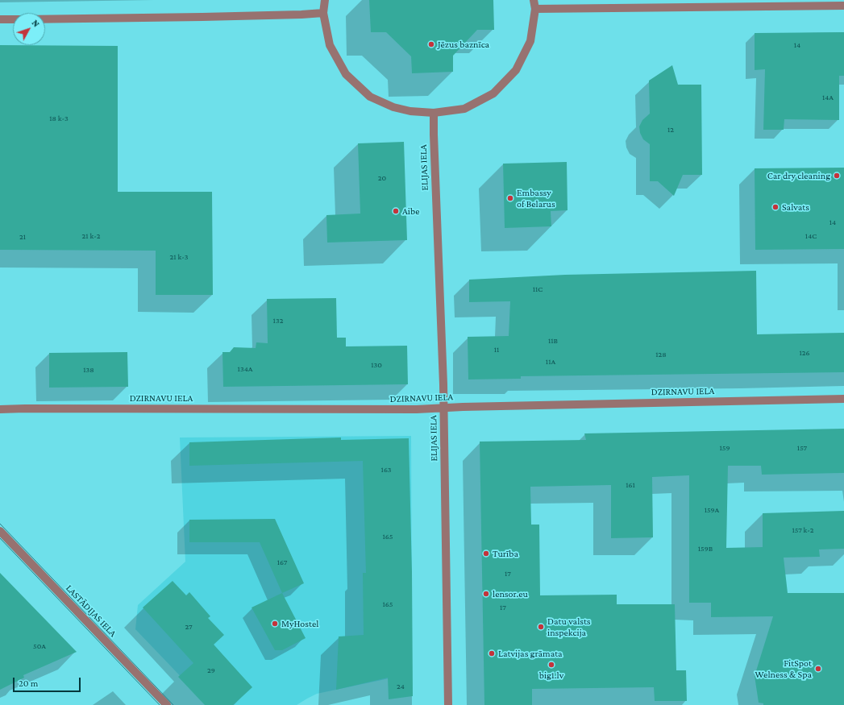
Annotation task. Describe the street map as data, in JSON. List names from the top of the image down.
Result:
{
  "streets": {
    "street": ["ELIJAS IELA", "DZIRNAVU IELA", "LASTĀDIJAS IELA"]
  },
  "crossings": [
    ["ELIJAS IELA", "DZIRNAVU IELA"]
  ],
  "places": [
    "Jēzus baznīca",
    "Car dry cleaning",
    "Embassy of Belarus",
    "Salvats",
    "Aibe",
    "Turība",
    "lensor.eu",
    "MyHostel",
    "Datu valsts inspekcija",
    "Latvijas grāmata",
    "big1.lv",
    "FitSpot Welness & Spa"
  ],
  "house_numbers": [
    "14",
    "14A",
    "18 k-3",
    "12",
    "20",
    "14",
    "21 k-2",
    "14C",
    "21",
    "21 k-3",
    "11C",
    "132",
    "11B",
    "11",
    "126",
    "128",
    "11A",
    "130",
    "134A",
    "138",
    "159",
    "157",
    "163",
    "161",
    "159A",
    "157 k-2",
    "165",
    "159B",
    "167",
    "17",
    "165",
    "17",
    "27",
    "50A",
    "29",
    "24"
  ],
  "scale_bar": "20 m",
  "north": "top right"
}
